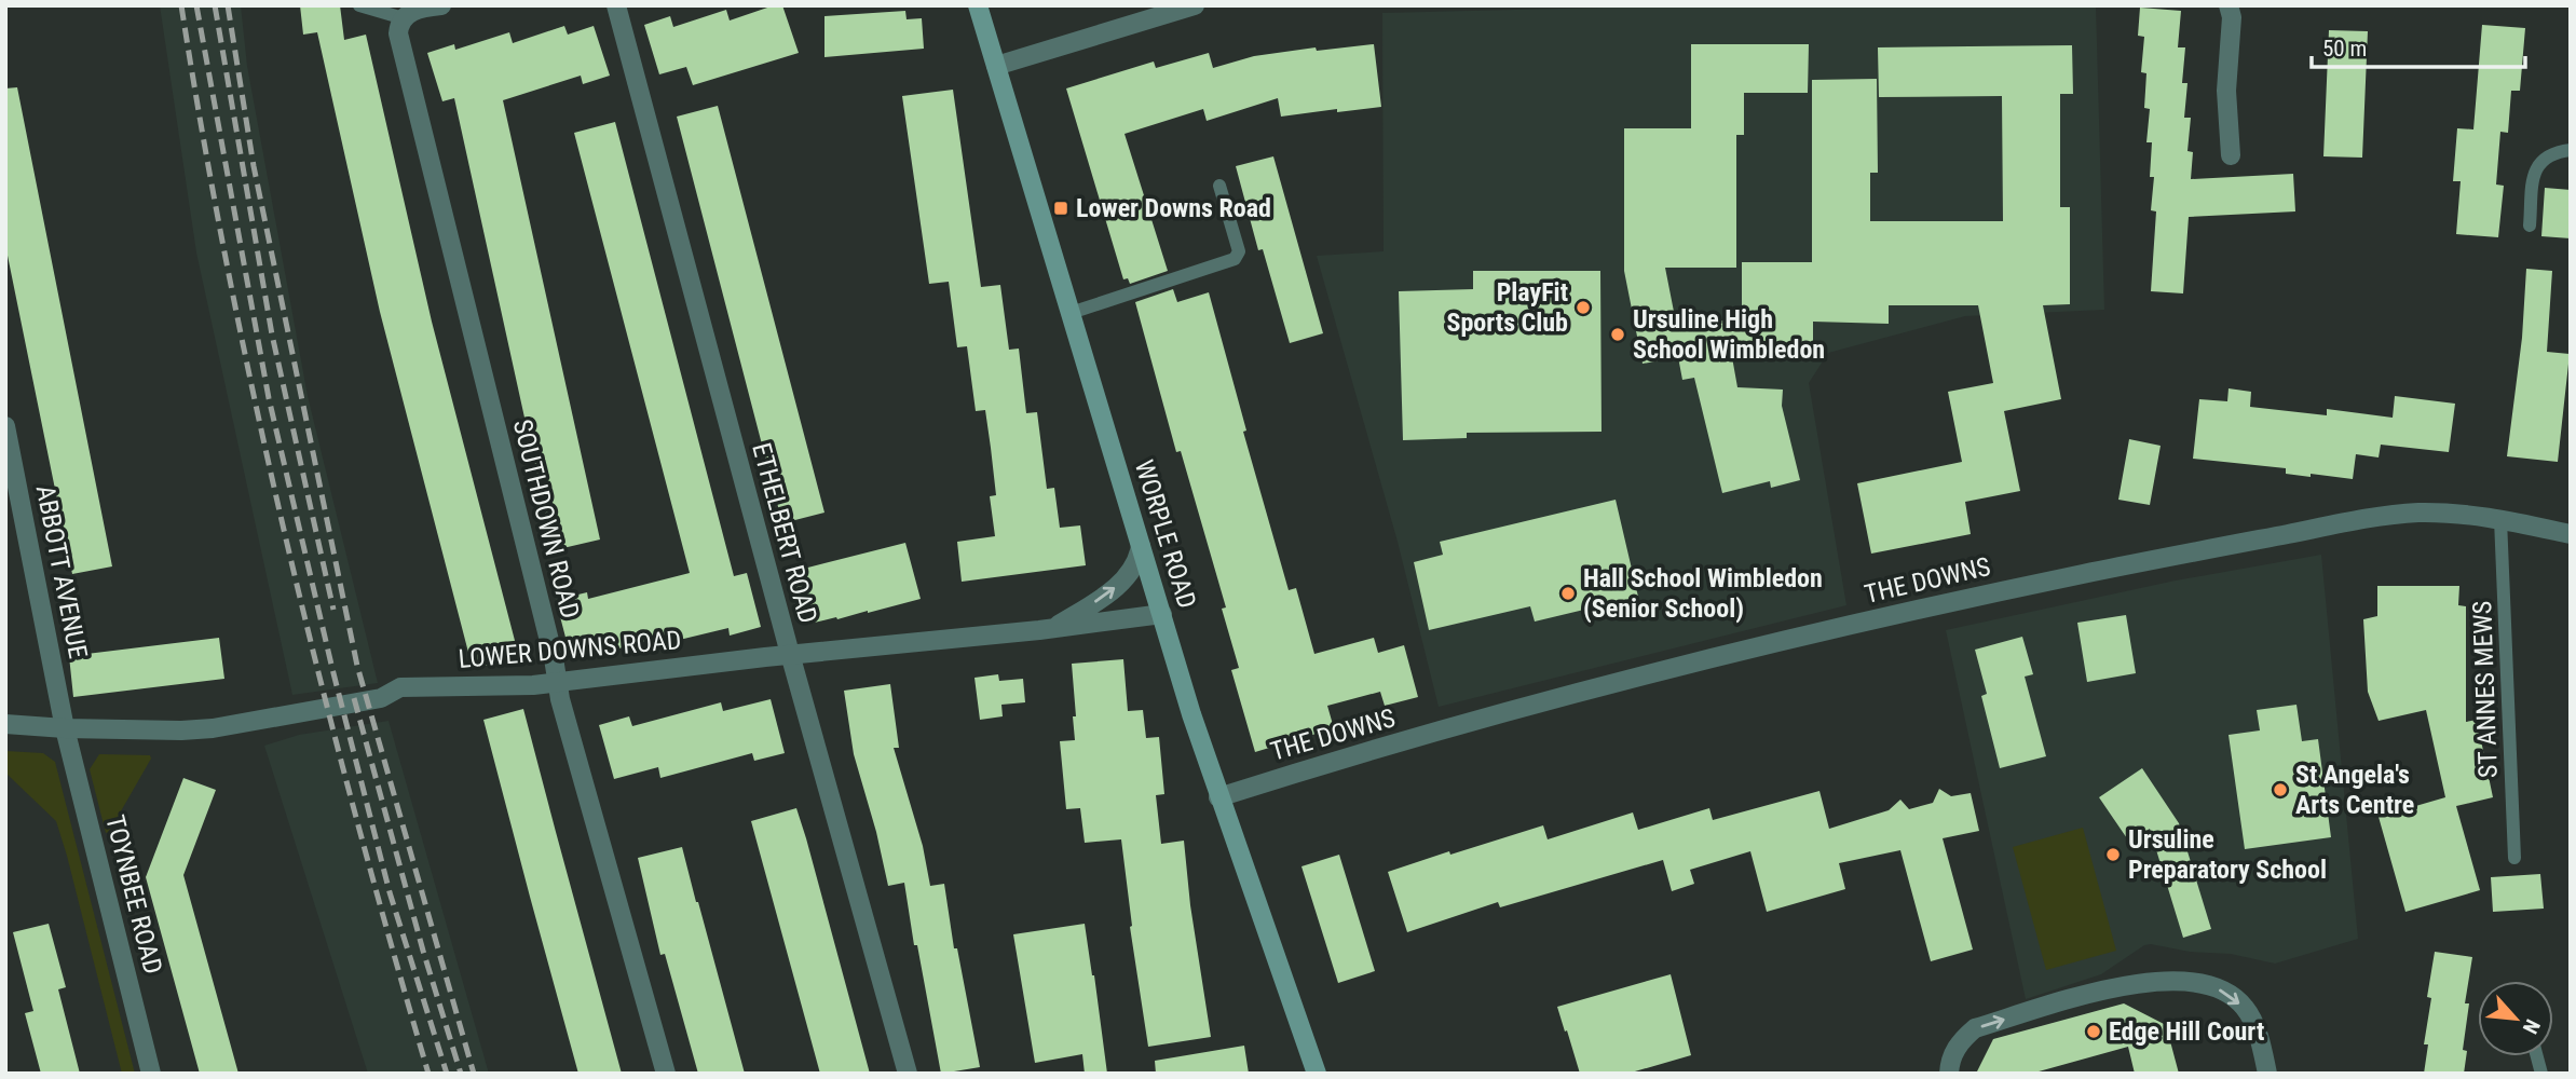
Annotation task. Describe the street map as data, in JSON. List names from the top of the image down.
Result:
{
  "streets": {
    "main road": ["WORPLE ROAD"],
    "street": [
      "SOUTHDOWN ROAD",
      "ETHELBERT ROAD",
      "ABBOTT AVENUE",
      "THE DOWNS",
      "LOWER DOWNS ROAD",
      "TOYNBEE ROAD"
    ],
    "lane": ["ST ANNES MEWS"]
  },
  "crossings": [
    ["SOUTHDOWN ROAD", "LOWER DOWNS ROAD"],
    ["ETHELBERT ROAD", "LOWER DOWNS ROAD"],
    ["WORPLE ROAD", "THE DOWNS"],
    ["WORPLE ROAD", "LOWER DOWNS ROAD"],
    ["ABBOTT AVENUE", "LOWER DOWNS ROAD"],
    ["ABBOTT AVENUE", "TOYNBEE ROAD"],
    ["THE DOWNS", "ST ANNES MEWS"],
    ["LOWER DOWNS ROAD", "TOYNBEE ROAD"]
  ],
  "places": {
    "transit": ["Lower Downs Road"],
    "other": [
      "PlayFit Sports Club",
      "Ursuline High School Wimbledon",
      "Hall School Wimbledon (Senior School)",
      "St Angela's Arts Centre",
      "Ursuline Preparatory School",
      "Edge Hill Court"
    ]
  },
  "scale_bar": "50 m",
  "north": "bottom right"
}
